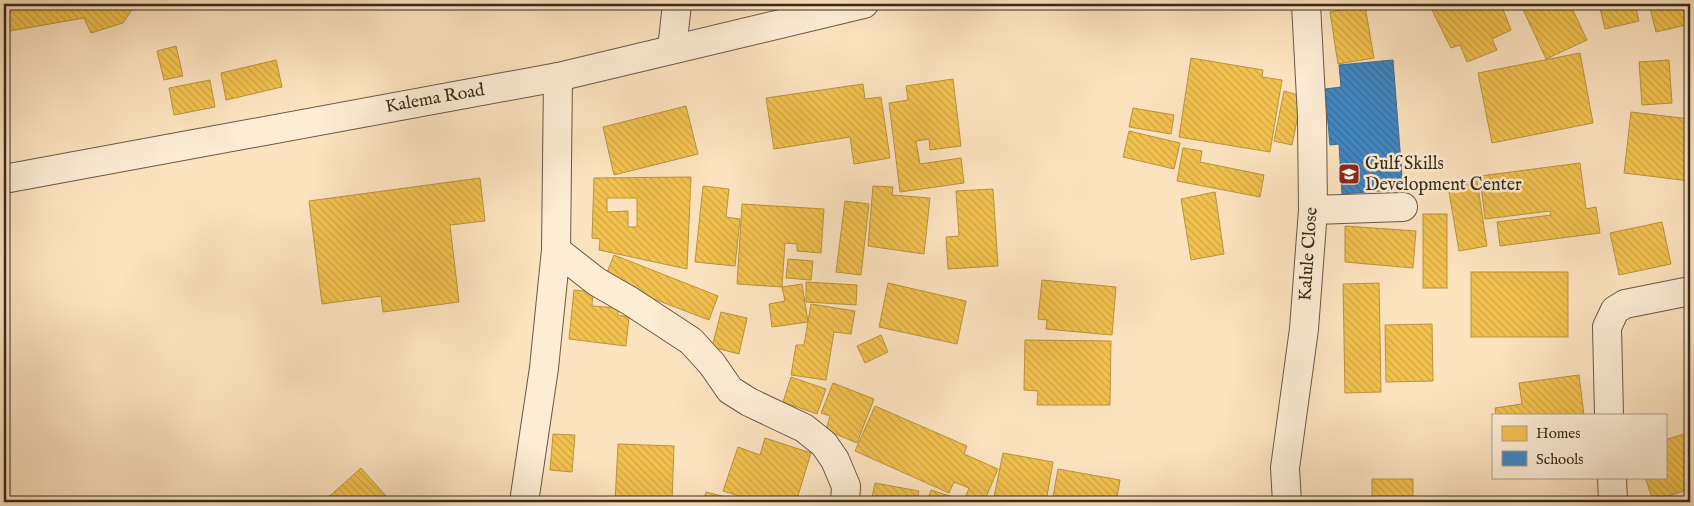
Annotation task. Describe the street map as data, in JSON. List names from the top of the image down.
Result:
{
  "streets": {
    "street": ["Kalema Road", "Kalule Close"]
  },
  "places": {
    "school or university": ["Gulf Skills Development Center"]
  },
  "legend": ["Homes", "Schools"]
}
